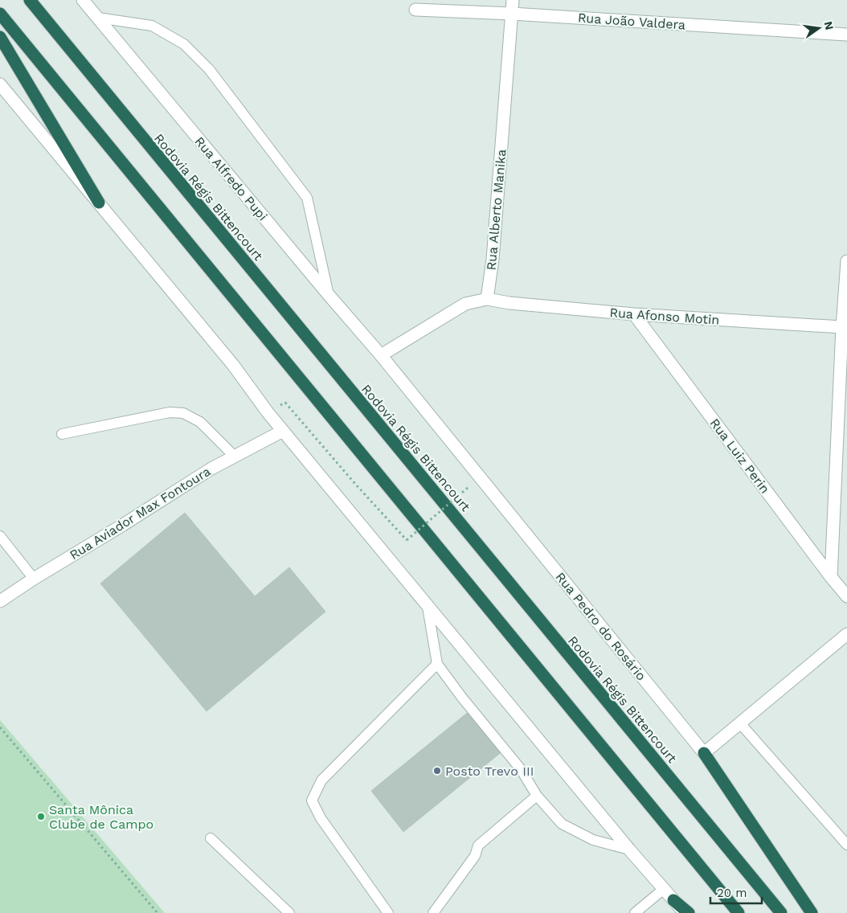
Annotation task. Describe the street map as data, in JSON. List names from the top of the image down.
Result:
{
  "streets": {
    "highway": ["Rodovia Régis Bittencourt"],
    "street": [
      "Rua João Valdera",
      "Rua Alfredo Pupi",
      "Rua Alberto Manika",
      "Rua Afonso Motin",
      "Rua Luiz Perin",
      "Rua Aviador Max Fontoura",
      "Rua Pedro do Rosário"
    ]
  },
  "crossings": [
    ["Rua João Valdera", "Rua Alberto Manika"],
    ["Rua Alfredo Pupi", "Rua Pedro do Rosário"],
    ["Rua Alberto Manika", "Rua Afonso Motin"],
    ["Rua Afonso Motin", "Rua Luiz Perin"]
  ],
  "places": ["Posto Trevo III", "Santa Mônica Clube de Campo"],
  "scale_bar": "20 m",
  "north": "right"
}
